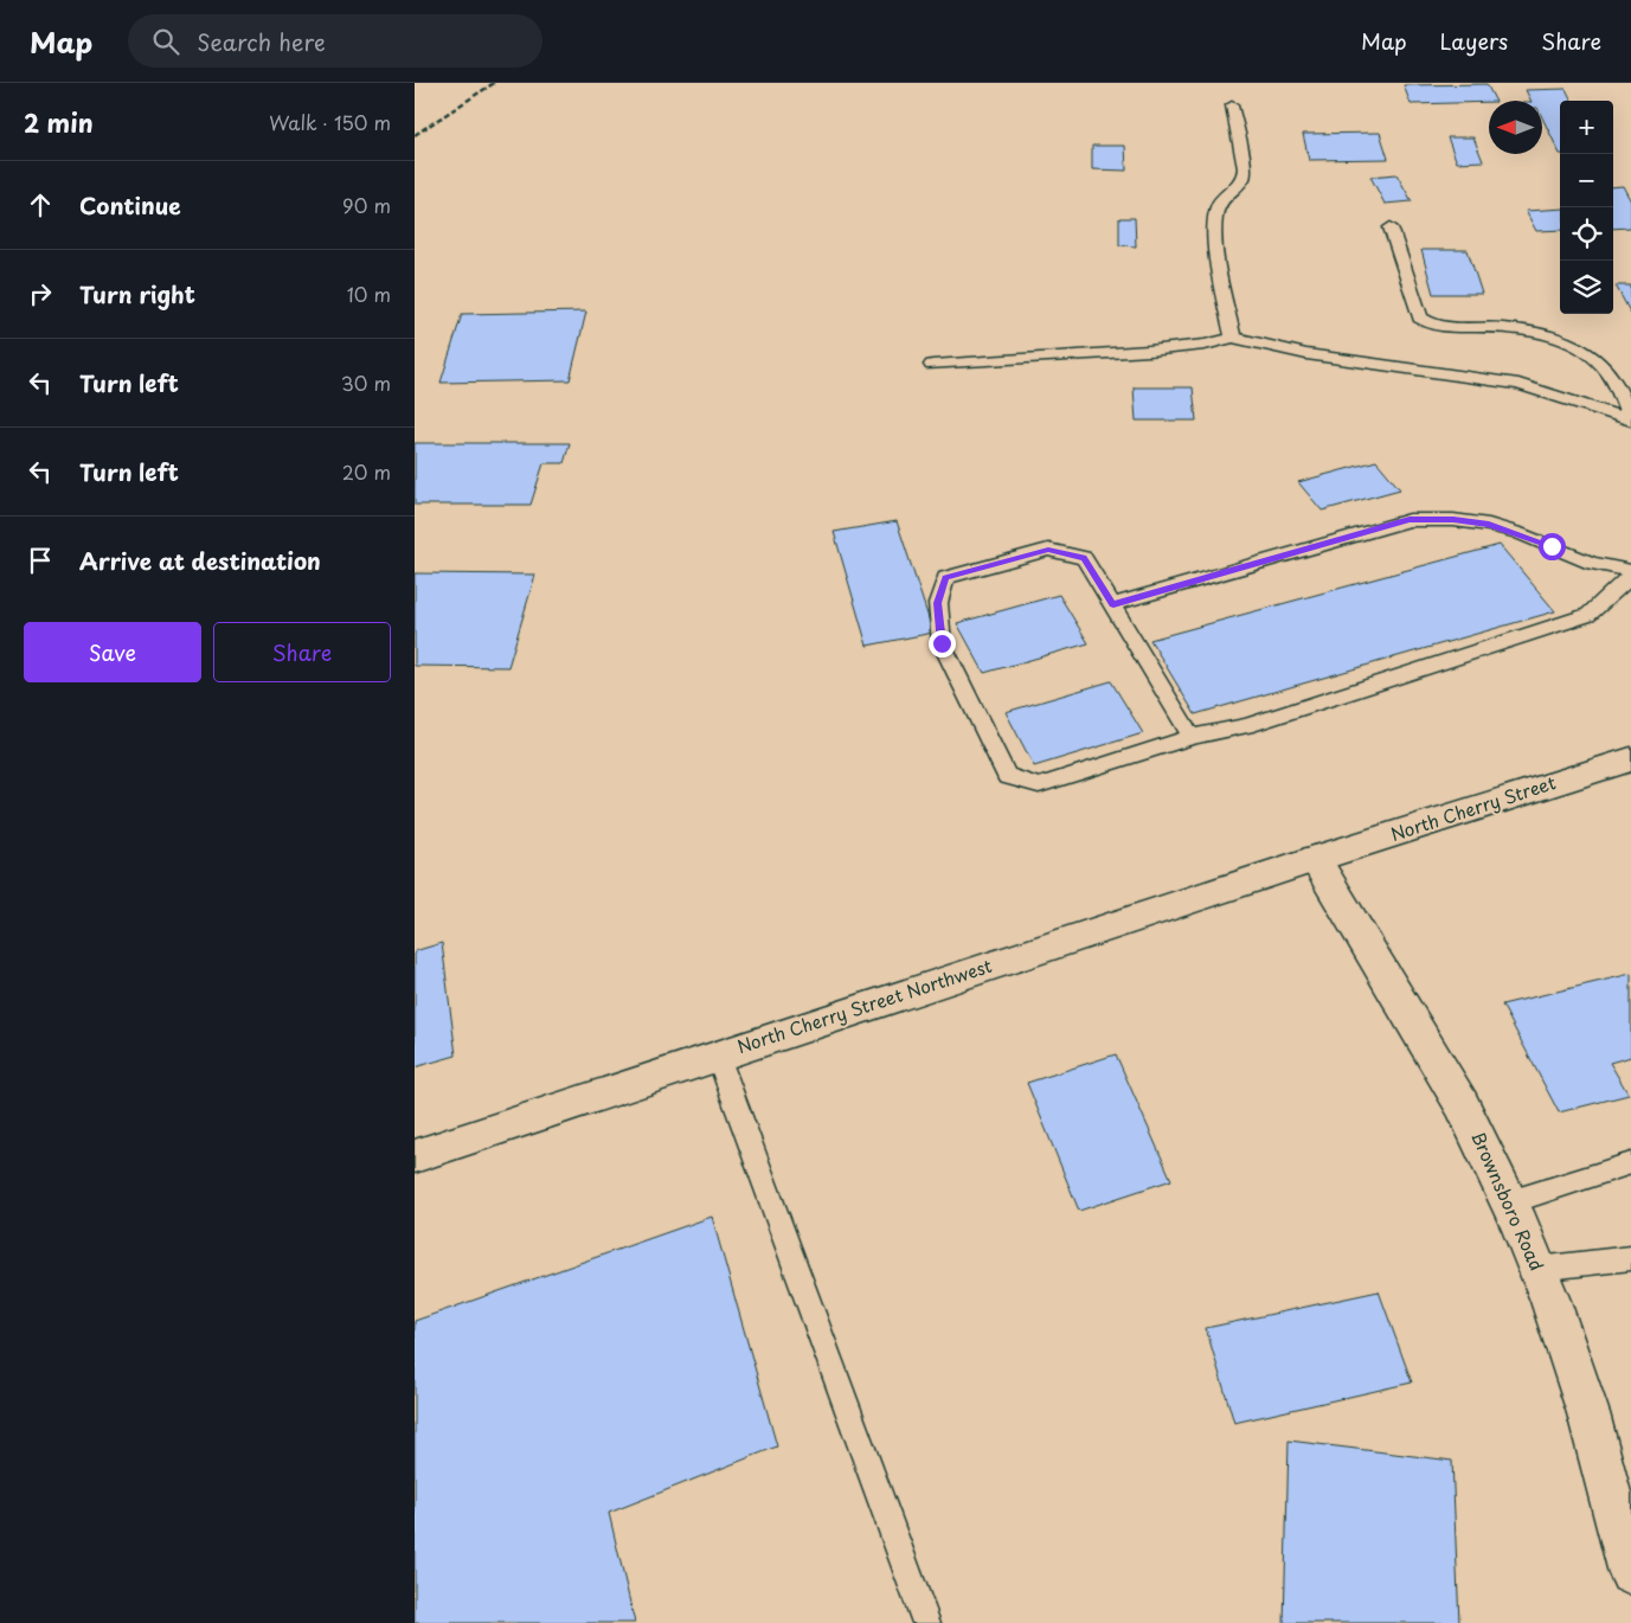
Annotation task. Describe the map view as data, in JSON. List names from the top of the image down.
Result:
{
  "streets": {
    "main road": ["North Cherry Street", "North Cherry Street Northwest", "Brownsboro Road"]
  },
  "crossings": [
    ["North Cherry Street", "North Cherry Street Northwest"],
    ["North Cherry Street", "Brownsboro Road"],
    ["North Cherry Street Northwest", "Brownsboro Road"]
  ],
  "north": "left",
  "page": {
    "header": "Map",
    "search": "Search here",
    "nav": ["Map", "Layers", "Share"],
    "heading": ["2 min", "Walk · 150 m"],
    "map_buttons": ["+", "−"],
    "list": [
      ["Continue", "90 m"],
      ["Turn right", "10 m"],
      ["Turn left", "30 m"],
      ["Turn left", "20 m"],
      "Arrive at destination"
    ],
    "buttons": ["Save", "Share"]
  }
}
